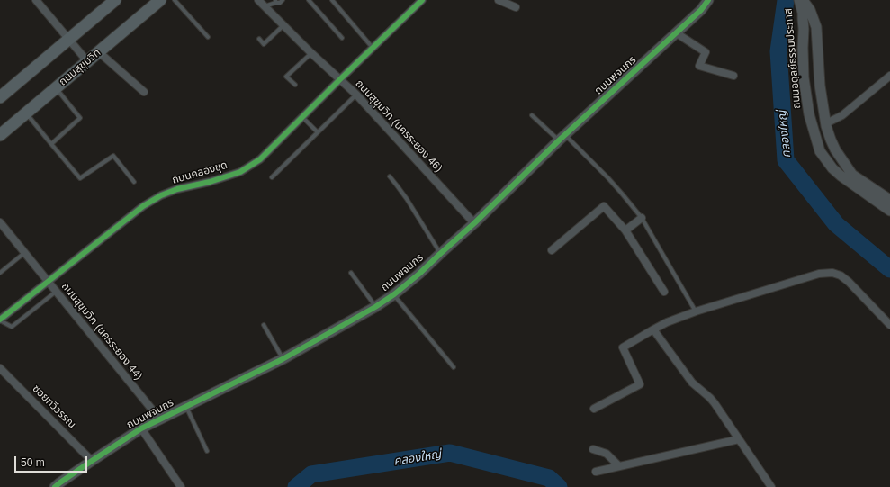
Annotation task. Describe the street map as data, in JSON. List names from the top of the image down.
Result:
{
  "streets": {
    "main road": ["ถนนสุขุมวิท"],
    "street": [
      "ถนนอดุลย์ธรรมประภาส",
      "ถนนพจนกร",
      "ถนนสุขุมวิท (นครระยอง 46)",
      "ถนนคลองขุด",
      "ถนนสุขุมวิท (นครระยอง 44)",
      "ซอยทวีวรรณ"
    ]
  },
  "crossings": [
    ["ถนนพจนกร", "ถนนสุขุมวิท (นครระยอง 46)"],
    ["ถนนพจนกร", "ถนนสุขุมวิท (นครระยอง 44)"],
    ["ถนนพจนกร", "ซอยทวีวรรณ"],
    ["ถนนสุขุมวิท (นครระยอง 46)", "ถนนคลองขุด"],
    ["ถนนคลองขุด", "ถนนสุขุมวิท (นครระยอง 44)"]
  ],
  "water": ["คลองใหญ่"],
  "scale_bar": "50 m"
}
